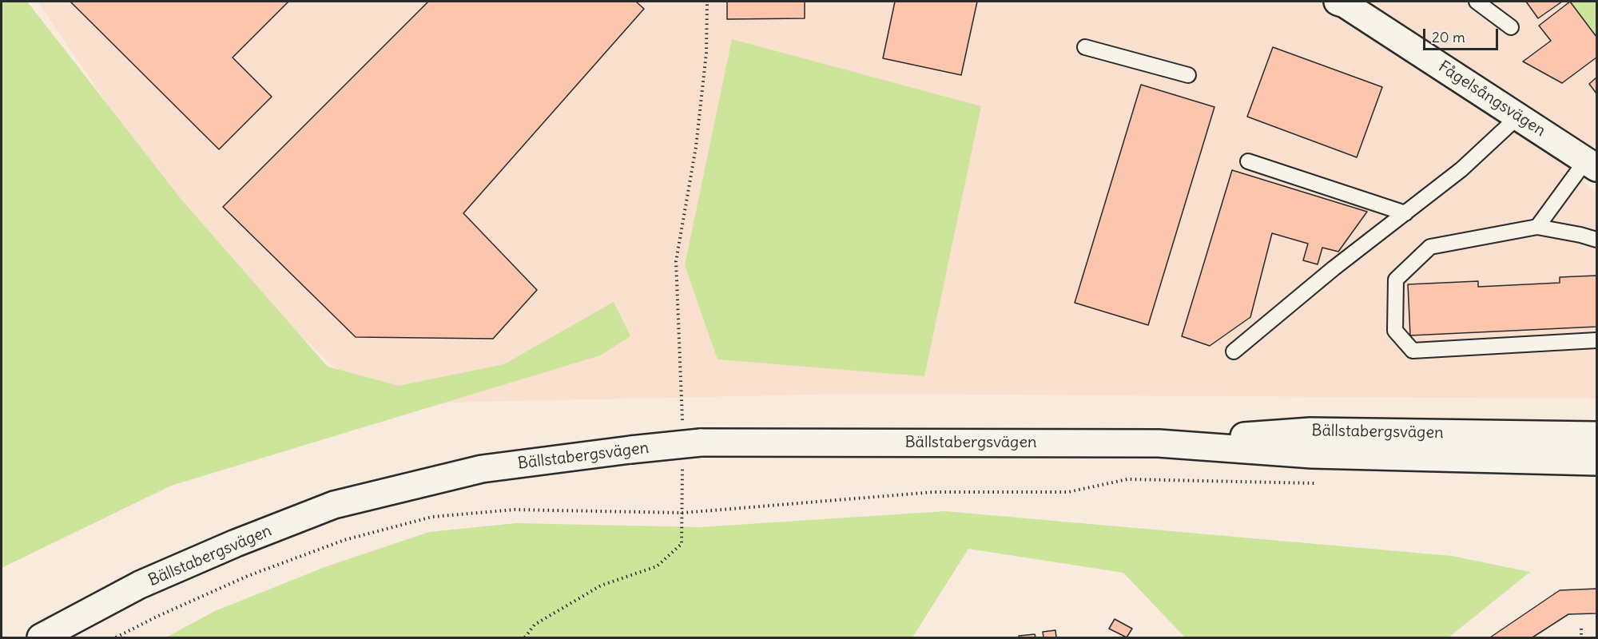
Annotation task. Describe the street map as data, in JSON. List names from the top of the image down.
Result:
{
  "streets": {
    "street": ["Fågelsångsvägen", "Bällstabergsvägen"]
  },
  "scale_bar": "20 m"
}
